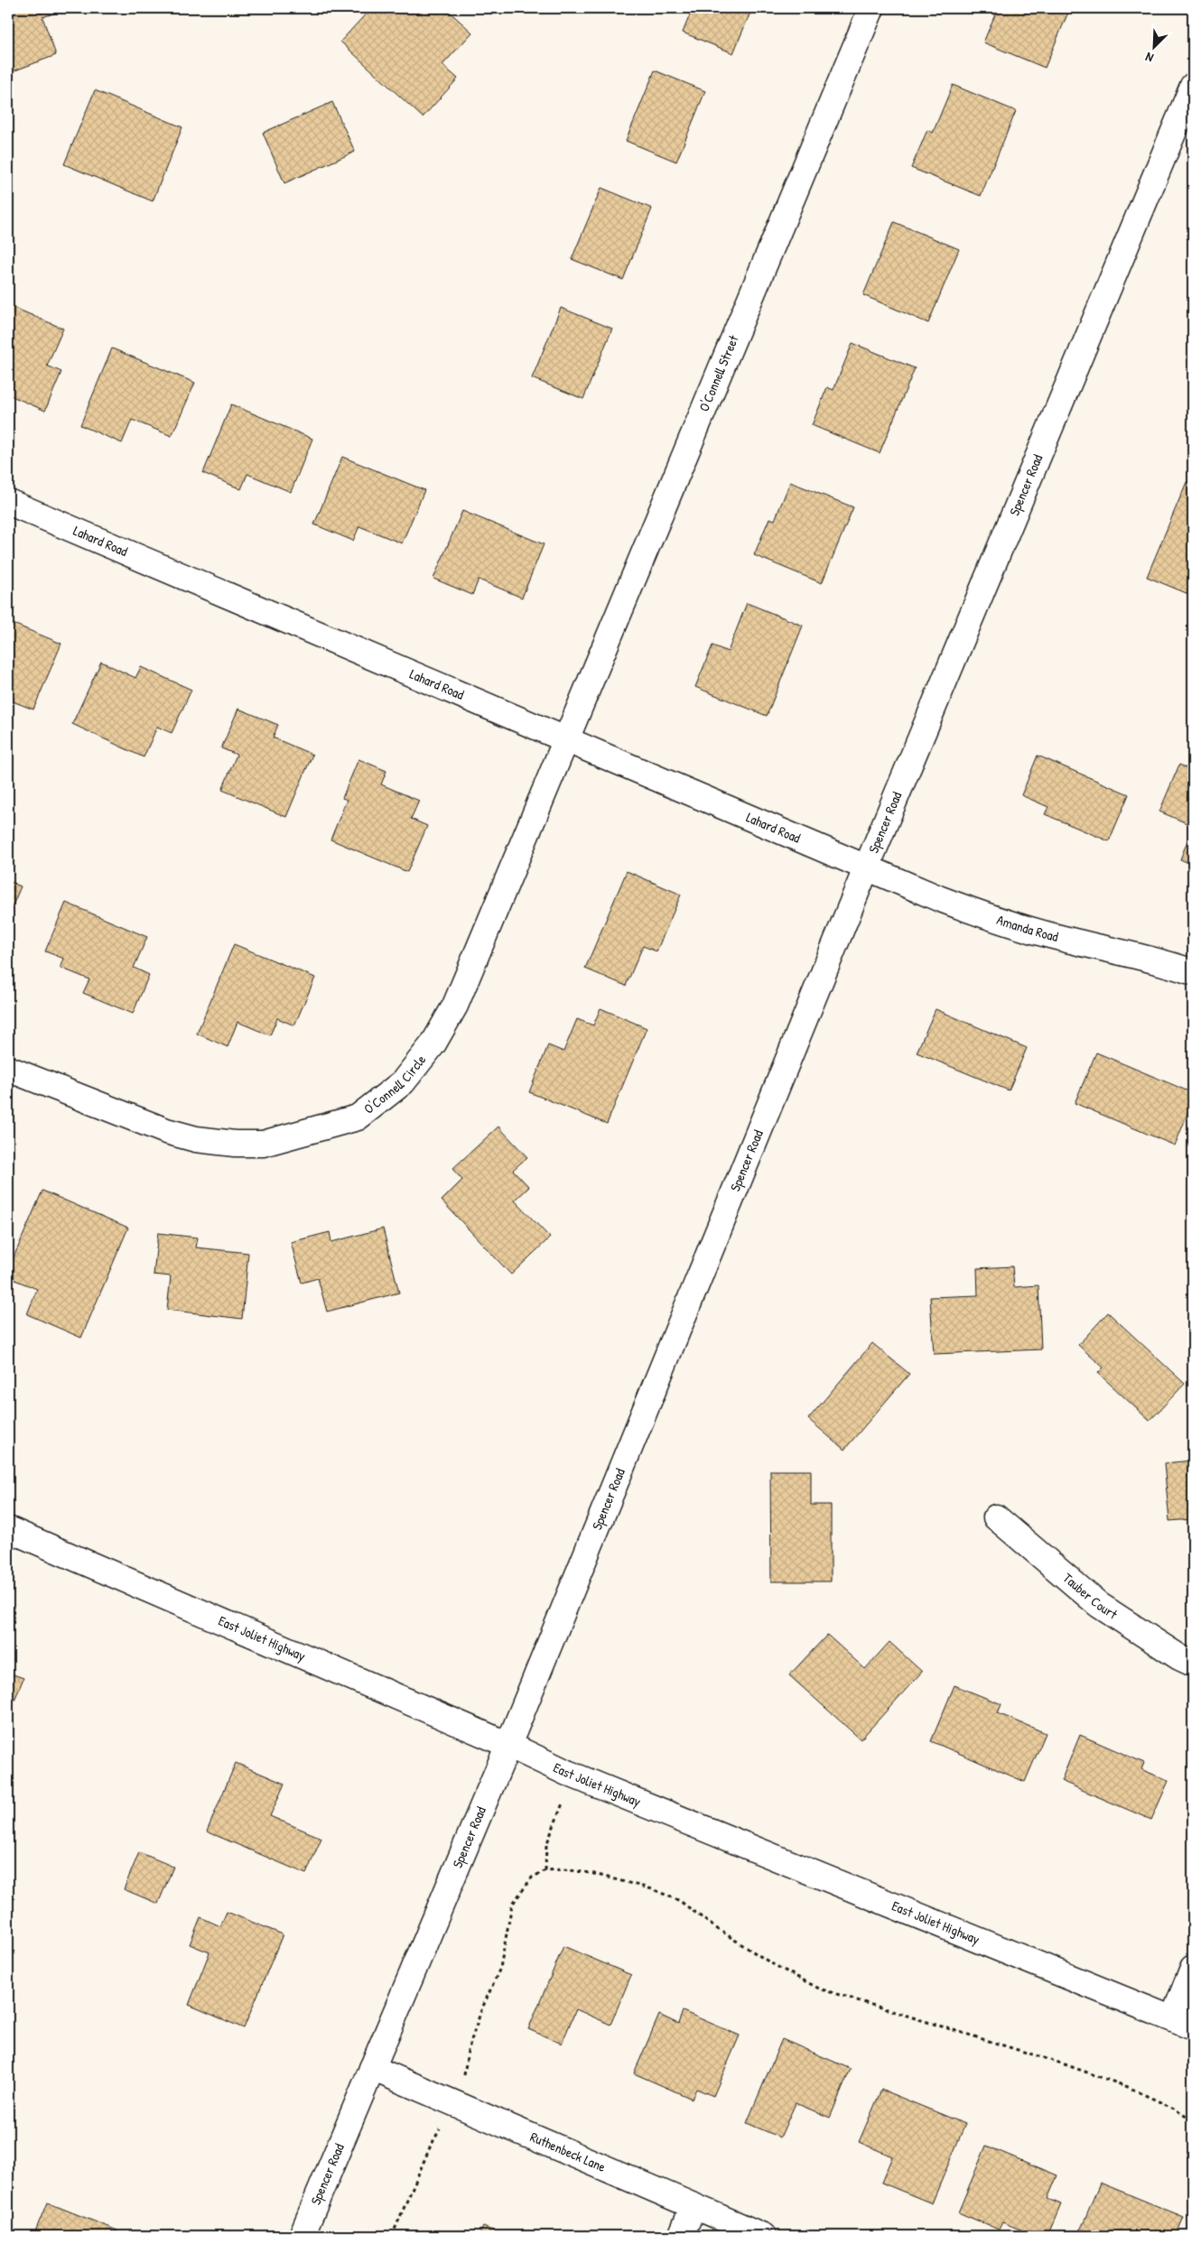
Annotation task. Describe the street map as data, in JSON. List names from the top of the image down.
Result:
{
  "streets": {
    "street": [
      "O'Connell Street",
      "Spencer Road",
      "Lahard Road",
      "Amanda Road",
      "O'Connell Circle",
      "Tauber Court",
      "East Joliet Highway",
      "Ruthenbeck Lane"
    ]
  },
  "crossings": [
    ["O'Connell Street", "Lahard Road"],
    ["O'Connell Street", "O'Connell Circle"],
    ["Spencer Road", "Lahard Road"],
    ["Spencer Road", "Amanda Road"],
    ["Spencer Road", "East Joliet Highway"],
    ["Spencer Road", "Ruthenbeck Lane"],
    ["Lahard Road", "Amanda Road"],
    ["Lahard Road", "O'Connell Circle"]
  ],
  "north": "bottom left"
}
